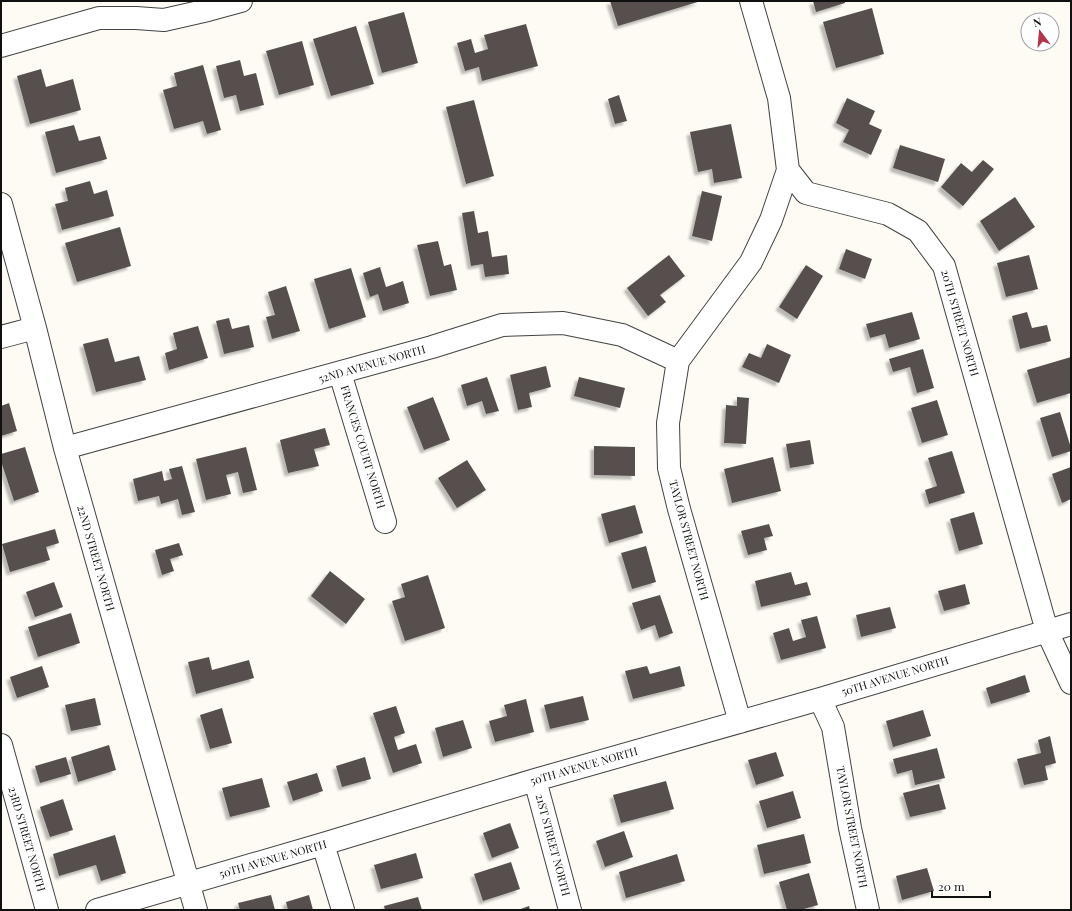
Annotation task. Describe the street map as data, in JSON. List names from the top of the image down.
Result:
{
  "streets": {
    "street": [
      "20TH STREET NORTH",
      "52ND AVENUE NORTH",
      "FRANCES COURT NORTH",
      "TAYLOR STREET NORTH",
      "22ND STREET NORTH",
      "50TH AVENUE NORTH",
      "23RD STREET NORTH",
      "21ST STREET NORTH"
    ]
  },
  "crossings": [
    ["20TH STREET NORTH", "TAYLOR STREET NORTH"],
    ["20TH STREET NORTH", "50TH AVENUE NORTH"],
    ["52ND AVENUE NORTH", "FRANCES COURT NORTH"],
    ["52ND AVENUE NORTH", "TAYLOR STREET NORTH"],
    ["52ND AVENUE NORTH", "22ND STREET NORTH"],
    ["TAYLOR STREET NORTH", "50TH AVENUE NORTH"],
    ["22ND STREET NORTH", "50TH AVENUE NORTH"],
    ["50TH AVENUE NORTH", "21ST STREET NORTH"]
  ],
  "scale_bar": "20 m",
  "north": "top"
}
